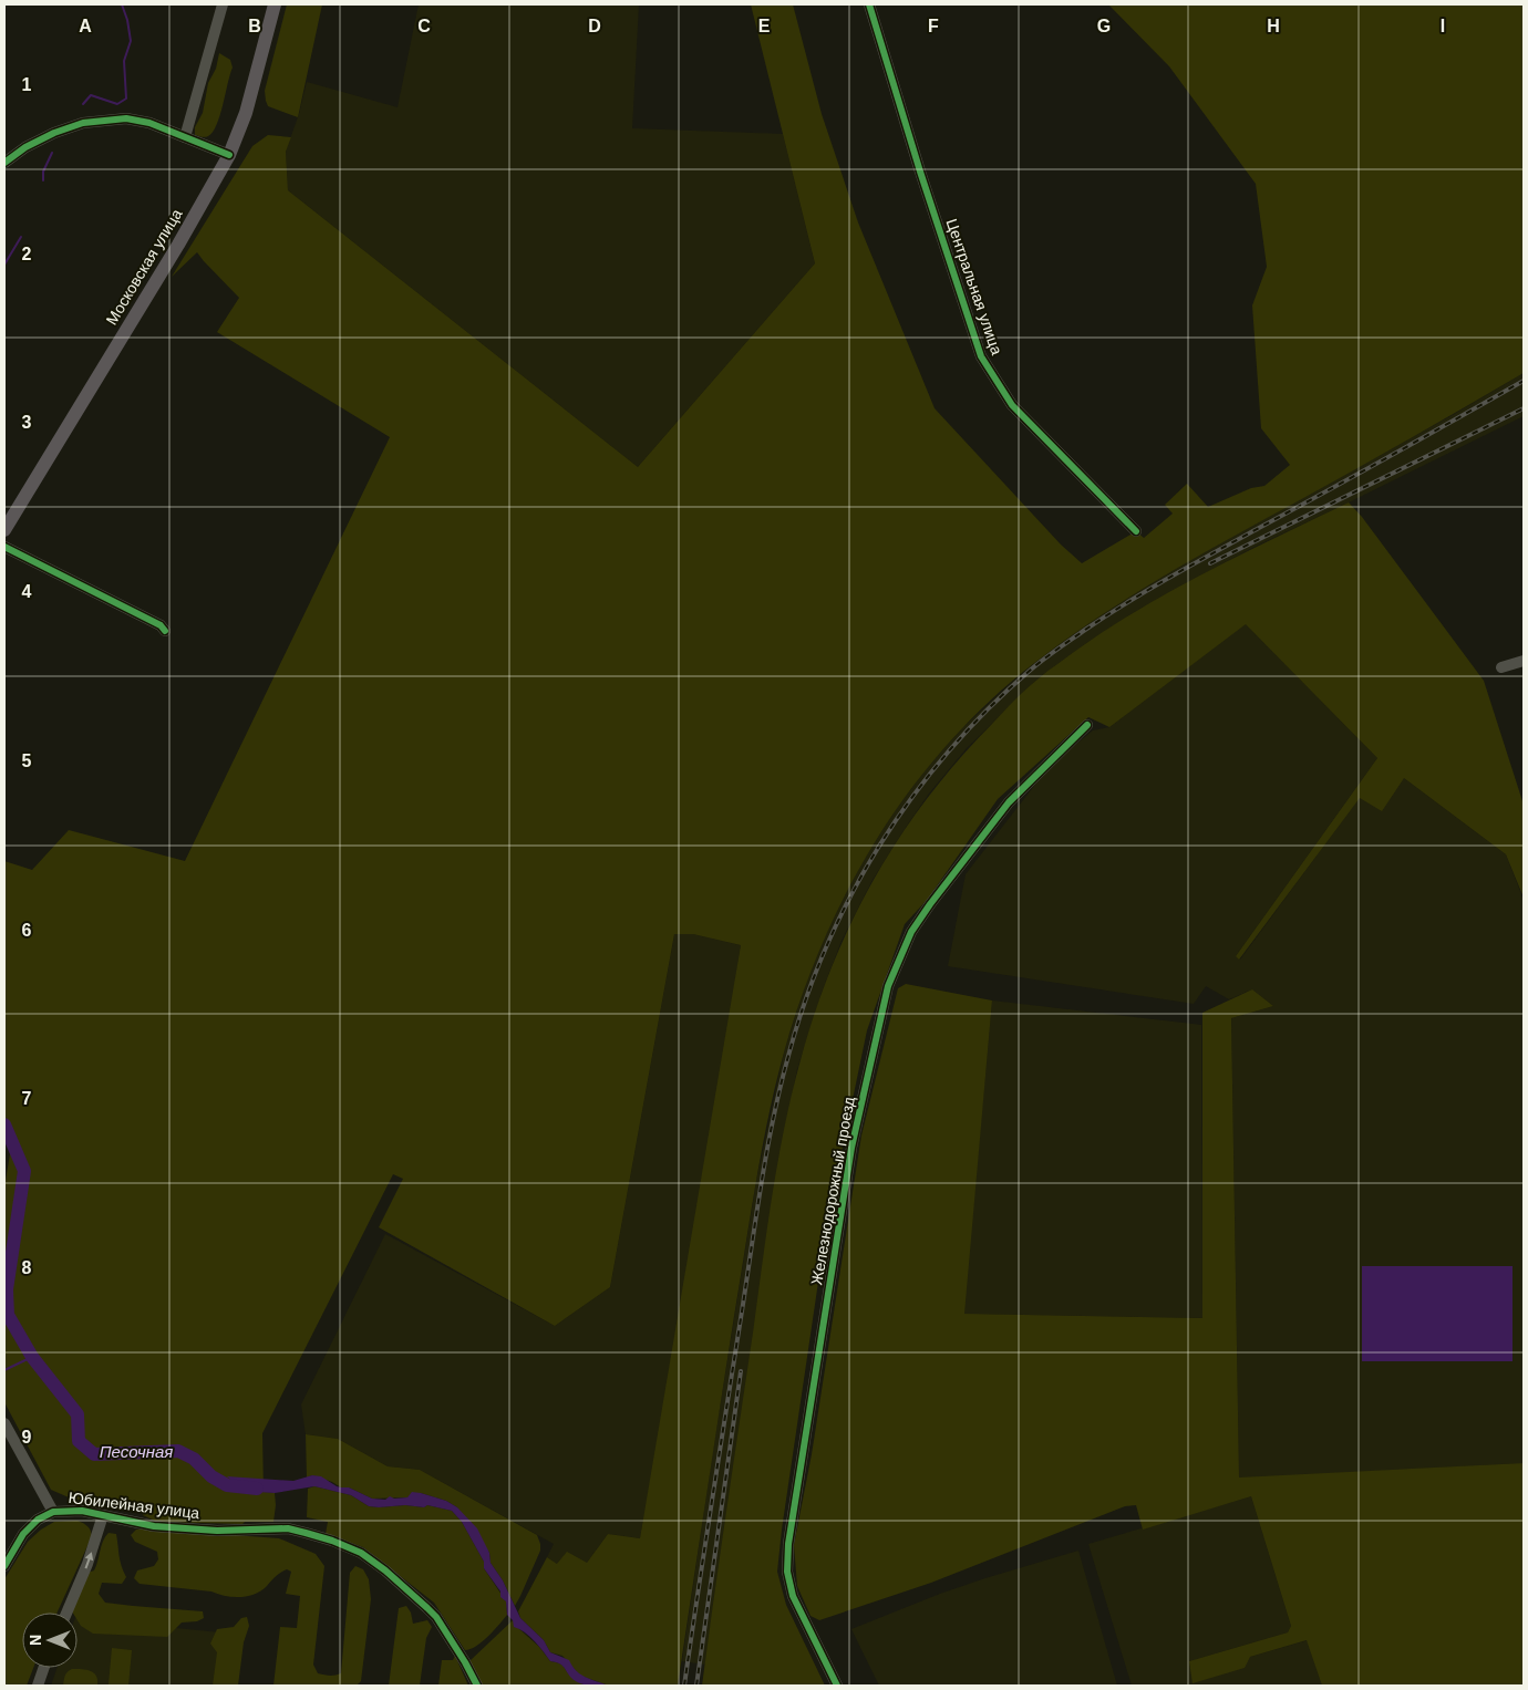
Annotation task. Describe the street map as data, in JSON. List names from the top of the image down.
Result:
{
  "streets": {
    "main road": ["Московская улица"],
    "street": ["Центральная улица", "Железнодорожный проезд", "Юбилейная улица"]
  },
  "water": ["Песочная"],
  "north": "left",
  "grid": {
    "columns": [
      "A",
      "B",
      "C",
      "D",
      "E",
      "F",
      "G",
      "H",
      "I"
    ],
    "rows": [
      "1",
      "2",
      "3",
      "4",
      "5",
      "6",
      "7",
      "8",
      "9"
    ]
  }
}
